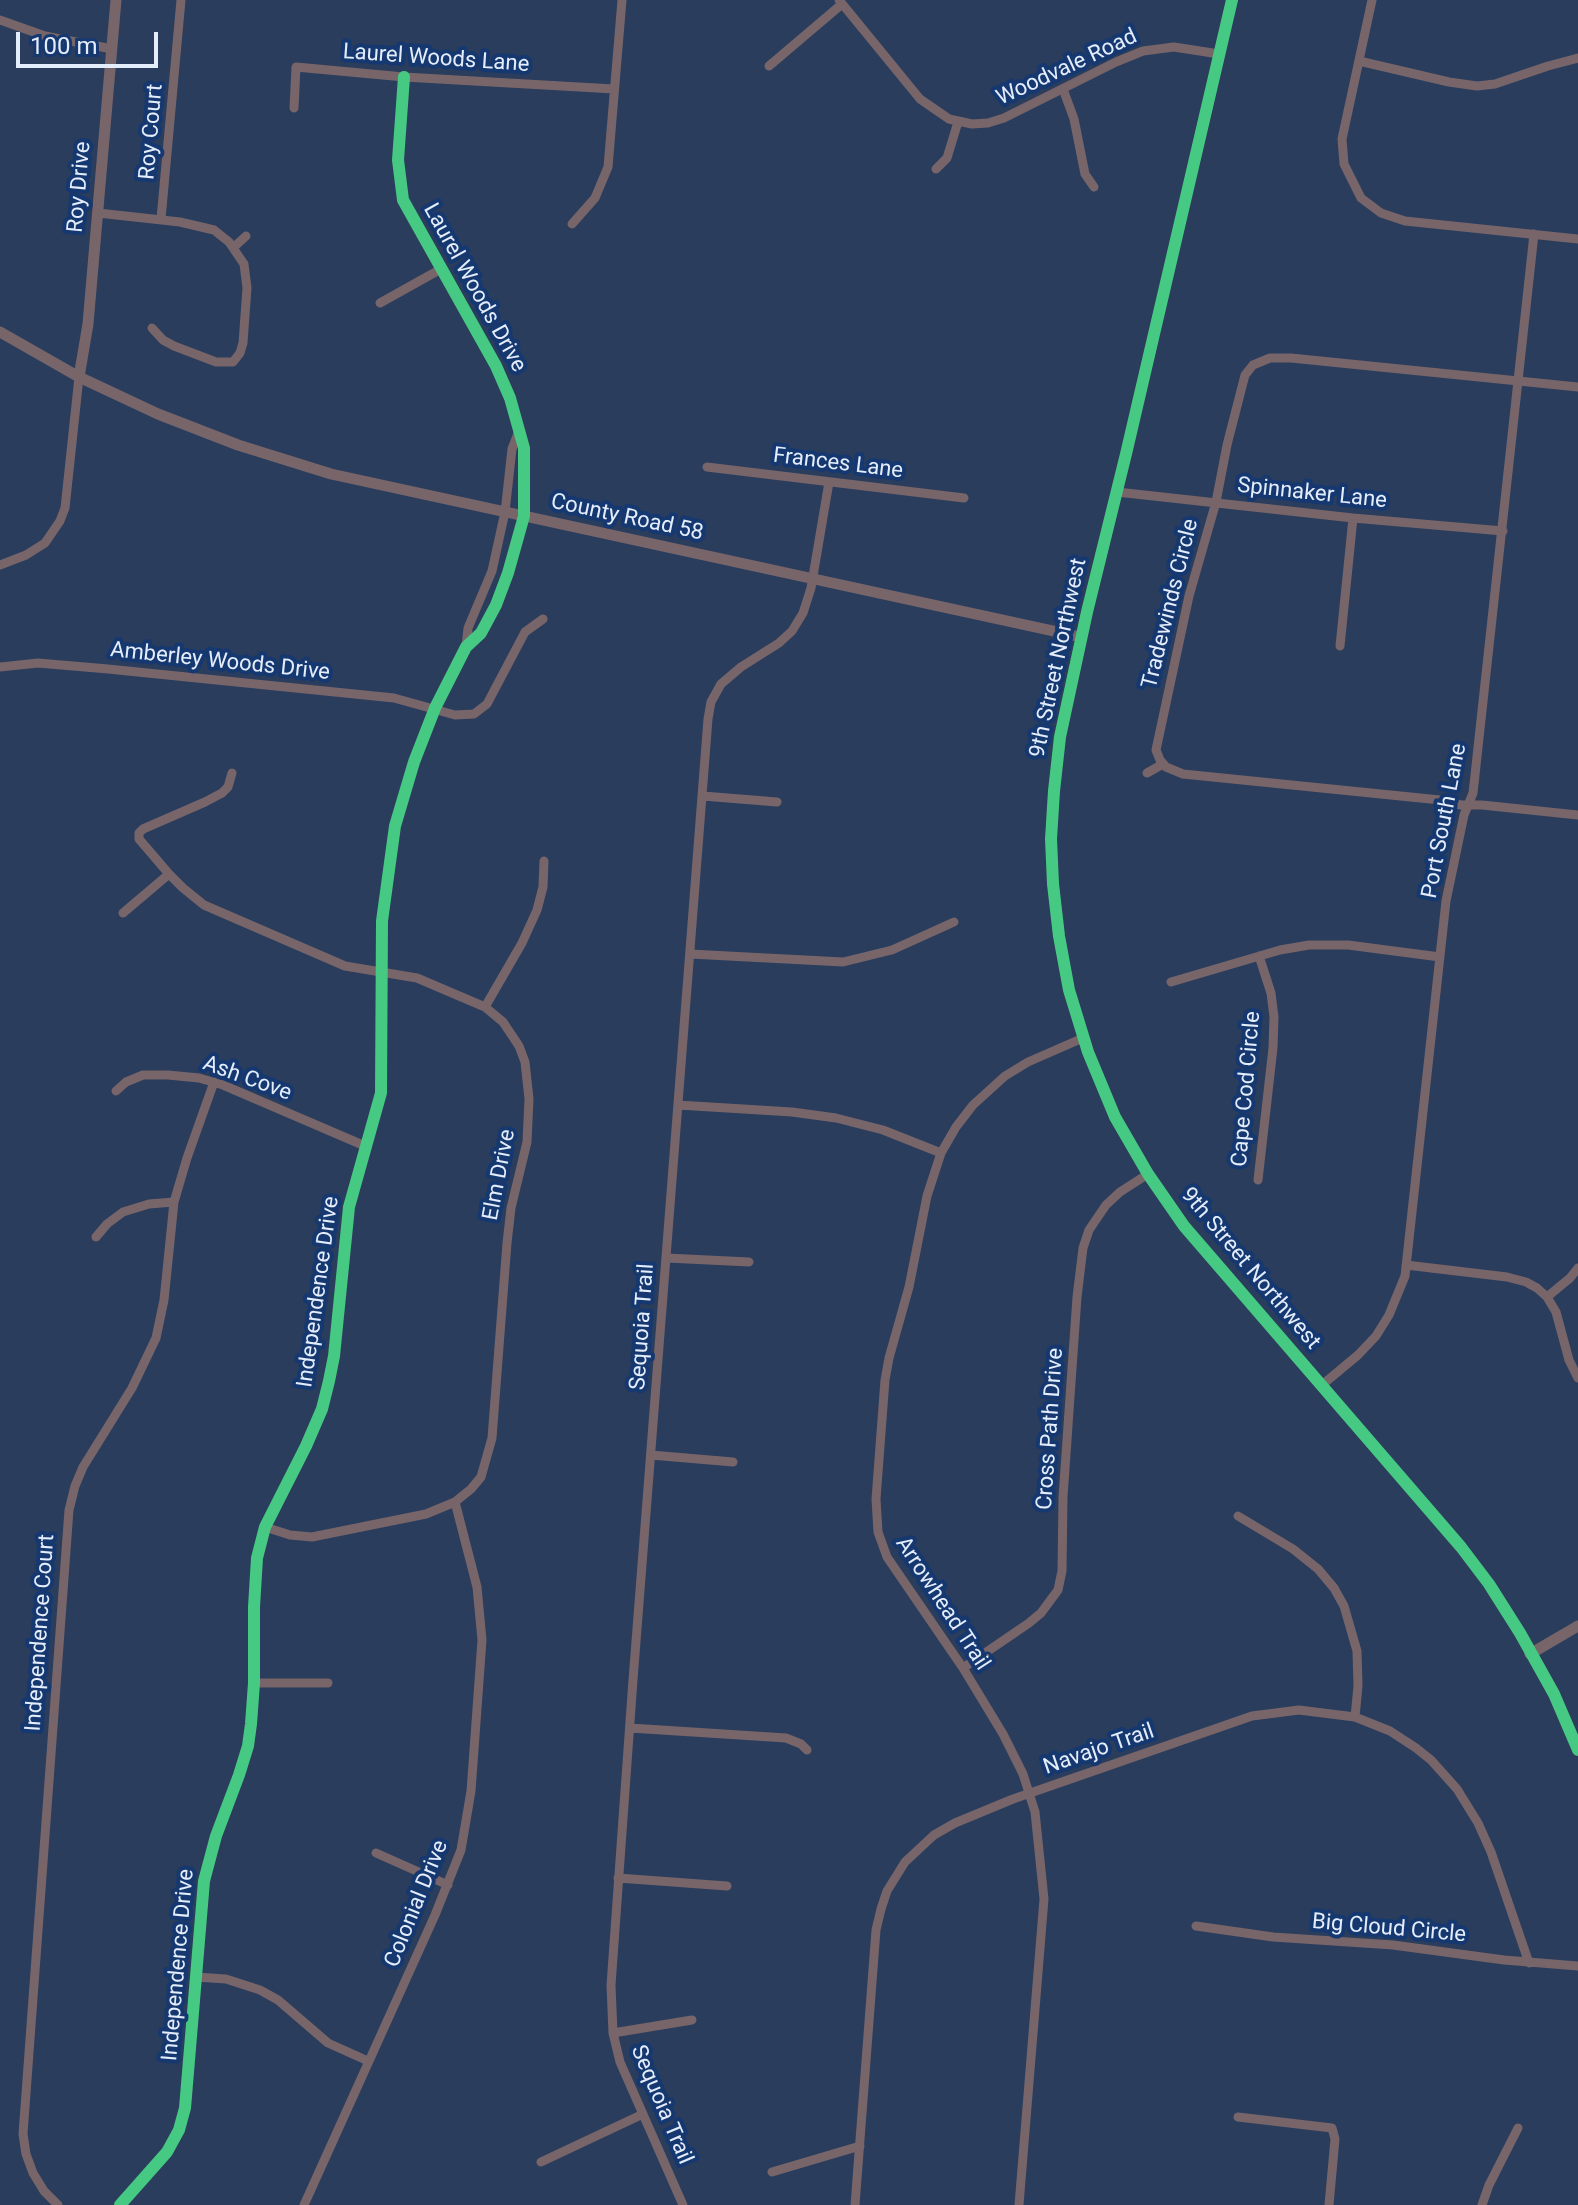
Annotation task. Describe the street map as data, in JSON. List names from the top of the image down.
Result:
{
  "streets": {
    "street": [
      "Laurel Woods Lane",
      "Woodvale Road",
      "Roy Court",
      "Roy Drive",
      "Laurel Woods Drive",
      "Frances Lane",
      "Spinnaker Lane",
      "County Road 58",
      "Tradewinds Circle",
      "9th Street Northwest",
      "Amberley Woods Drive",
      "Port South Lane",
      "Ash Cove",
      "Cape Cod Circle",
      "Elm Drive",
      "Independence Drive",
      "Sequoia Trail",
      "Cross Path Drive",
      "Arrowhead Trail",
      "Independence Court",
      "Navajo Trail",
      "Colonial Drive",
      "Big Cloud Circle"
    ]
  },
  "crossings": [
    ["Laurel Woods Lane", "Laurel Woods Drive"],
    ["Woodvale Road", "9th Street Northwest"],
    ["Roy Drive", "County Road 58"],
    ["Laurel Woods Drive", "County Road 58"],
    ["Laurel Woods Drive", "Independence Drive"],
    ["Frances Lane", "Sequoia Trail"],
    ["Spinnaker Lane", "Tradewinds Circle"],
    ["Spinnaker Lane", "9th Street Northwest"],
    ["Spinnaker Lane", "Port South Lane"],
    ["County Road 58", "9th Street Northwest"],
    ["County Road 58", "Independence Drive"],
    ["County Road 58", "Sequoia Trail"],
    ["Tradewinds Circle", "Port South Lane"],
    ["9th Street Northwest", "Port South Lane"],
    ["9th Street Northwest", "Cross Path Drive"],
    ["9th Street Northwest", "Arrowhead Trail"],
    ["Amberley Woods Drive", "Independence Drive"],
    ["Ash Cove", "Independence Drive"],
    ["Ash Cove", "Independence Court"],
    ["Elm Drive", "Independence Drive"],
    ["Elm Drive", "Colonial Drive"],
    ["Cross Path Drive", "Arrowhead Trail"],
    ["Arrowhead Trail", "Navajo Trail"],
    ["Navajo Trail", "Big Cloud Circle"]
  ],
  "scale_bar": "100 m"
}
